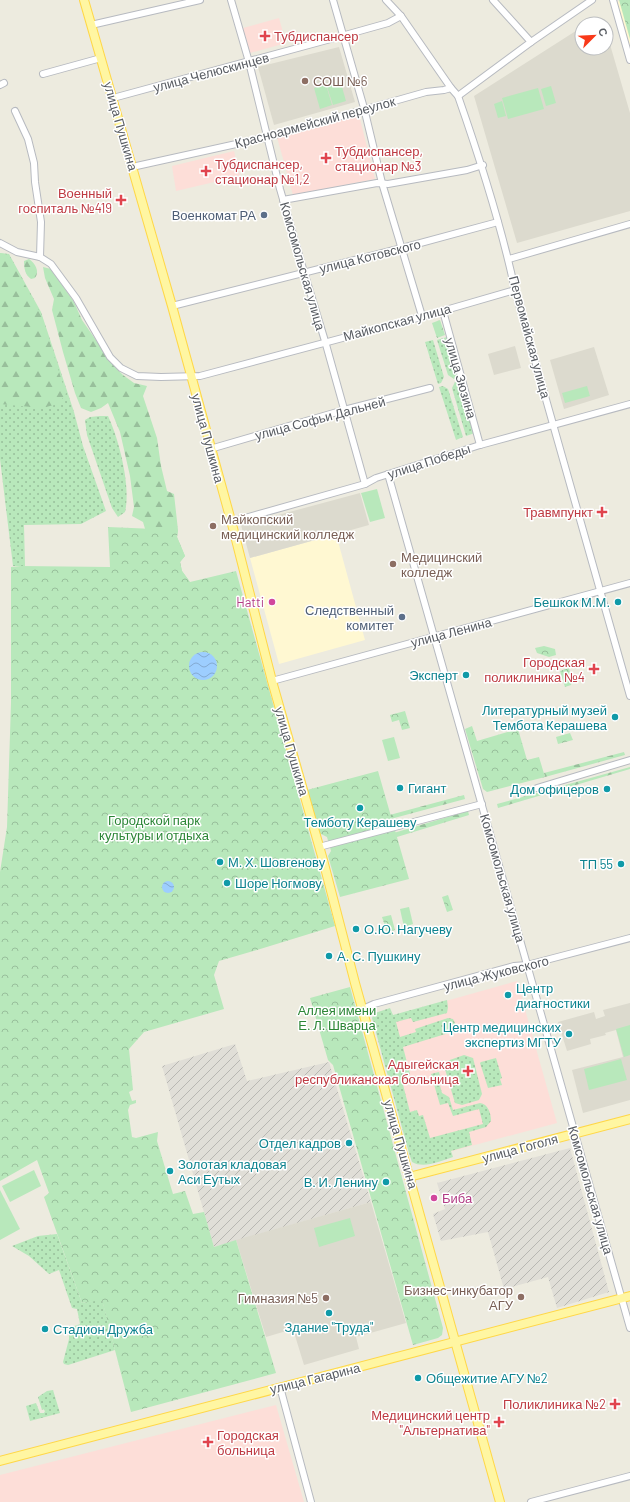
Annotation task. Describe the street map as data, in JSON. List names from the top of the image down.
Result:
{
  "streets": {
    "main road": ["улица Пушкина", "улица Гоголя", "улица Гагарина"],
    "street": [
      "улица Челюскинцев",
      "Красноармейский переулок",
      "улица Котовского",
      "Комсомольская улица",
      "Майкопская улица",
      "Первомайская улица",
      "улица Зюзина",
      "улица Софьи Дальней",
      "улица Победы",
      "улица Ленина",
      "улица Жуковского"
    ]
  },
  "crossings": [
    ["улица Челюскинцев", "улица Пушкина"],
    ["улица Челюскинцев", "Комсомольская улица"],
    ["улица Челюскинцев", "Первомайская улица"],
    ["Красноармейский переулок", "улица Пушкина"],
    ["Красноармейский переулок", "Комсомольская улица"],
    ["Красноармейский переулок", "Первомайская улица"],
    ["улица Пушкина", "улица Котовского"],
    ["улица Пушкина", "Майкопская улица"],
    ["улица Пушкина", "улица Софьи Дальней"],
    ["улица Пушкина", "улица Победы"],
    ["улица Пушкина", "улица Ленина"],
    ["улица Пушкина", "улица Жуковского"],
    ["улица Пушкина", "улица Гоголя"],
    ["улица Пушкина", "улица Гагарина"],
    ["улица Котовского", "Комсомольская улица"],
    ["улица Котовского", "Первомайская улица"],
    ["Комсомольская улица", "Майкопская улица"],
    ["Комсомольская улица", "улица Софьи Дальней"],
    ["Комсомольская улица", "улица Победы"],
    ["Комсомольская улица", "улица Ленина"],
    ["Комсомольская улица", "улица Жуковского"],
    ["Комсомольская улица", "улица Гоголя"],
    ["Комсомольская улица", "улица Гагарина"],
    ["Майкопская улица", "Первомайская улица"],
    ["Майкопская улица", "улица Зюзина"],
    ["Первомайская улица", "улица Победы"],
    ["Первомайская улица", "улица Ленина"],
    ["улица Зюзина", "улица Победы"]
  ],
  "parks": ["Городской парк культуры и отдыха", "Аллея имени Е. Л. Шварца"],
  "places": {
    "health": [
      "Тубдиспансер",
      "Тубдиспансер, стационар №3",
      "Тубдиспансер, стационар №1,2",
      "Военный госпиталь №419",
      "Травмпункт",
      "Городская поликлиника №4",
      "Адыгейская республиканская больница",
      "Поликлиника №2",
      "Медицинский центр \"Альтернатива\"",
      "Городская больница"
    ],
    "other": [
      "СОШ №6",
      "Военкомат РА",
      "Майкопский медицинский колледж",
      "Медицинский колледж",
      "Hatti",
      "Бешкок М.М.",
      "Следственный комитет",
      "Эксперт",
      "Литературный музей Тембота Керашева",
      "Гигант",
      "Дом офицеров",
      "Темботу Керашеву",
      "М. Х. Шовгенову",
      "ТП 55",
      "Шоре Ногмову",
      "О.Ю. Нагучеву",
      "А. С. Пушкину",
      "Центр диагностики",
      "Центр медицинских экспертиз МГТУ",
      "Отдел кадров",
      "Золотая кладовая Аси Еутых",
      "В. И. Ленину",
      "Биба",
      "Бизнес-инкубатор АГУ",
      "Гимназия №5",
      "Здание \"Труда\"",
      "Стадион Дружба",
      "Общежитие АГУ №2"
    ]
  },
  "north": "top right"
}
